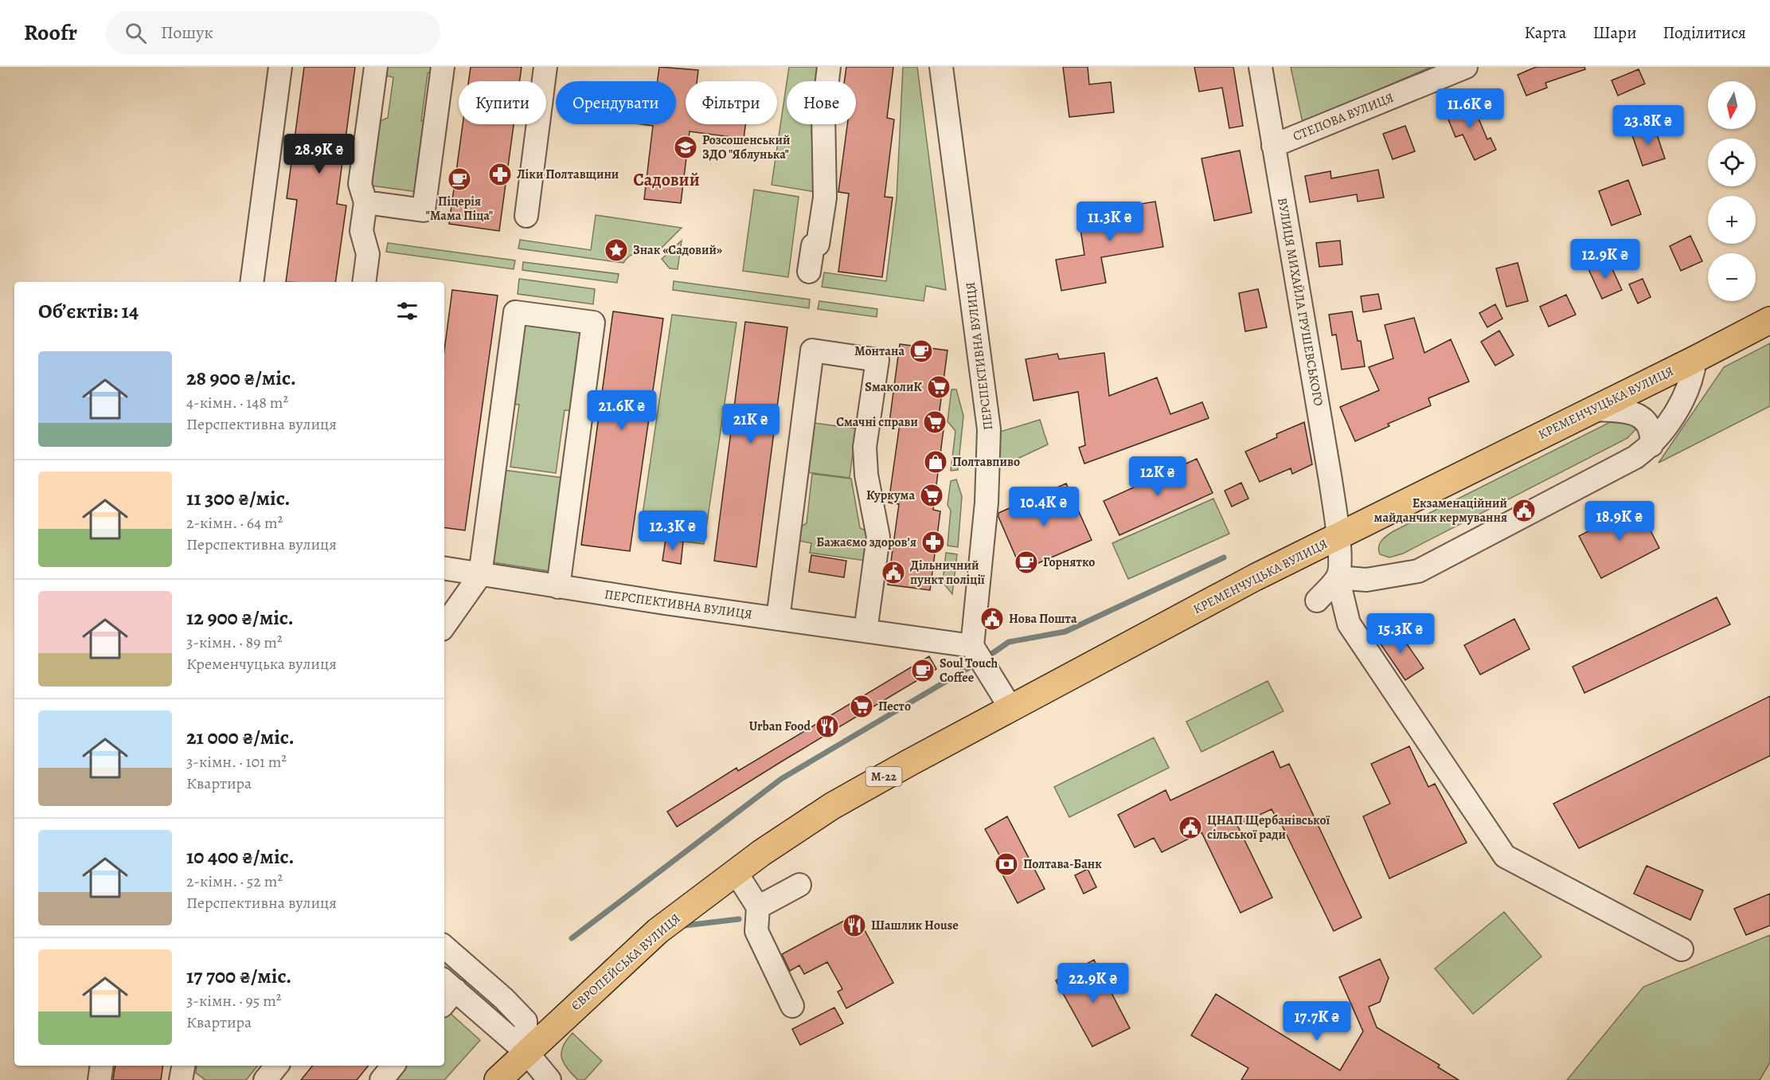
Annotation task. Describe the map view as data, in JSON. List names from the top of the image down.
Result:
{
  "streets": {
    "highway": ["КРЕМЕНЧУЦЬКА ВУЛИЦЯ", "М-22", "ЄВРОПЕЙСЬКА ВУЛИЦЯ"],
    "street": ["СТЕПОВА ВУЛИЦЯ", "ВУЛИЦЯ МИХАЙЛА ГРУШЕВСЬКОГО", "ПЕРСПЕКТИВНА ВУЛИЦЯ"]
  },
  "crossings": [
    ["СТЕПОВА ВУЛИЦЯ", "ВУЛИЦЯ МИХАЙЛА ГРУШЕВСЬКОГО"],
    ["ВУЛИЦЯ МИХАЙЛА ГРУШЕВСЬКОГО", "КРЕМЕНЧУЦЬКА ВУЛИЦЯ"],
    ["КРЕМЕНЧУЦЬКА ВУЛИЦЯ", "ЄВРОПЕЙСЬКА ВУЛИЦЯ"]
  ],
  "districts": ["Садовий"],
  "places": {
    "school or university": ["Розсошенський ЗДО \"Яблунька\""],
    "pharmacy": ["Ліки Полтавщини", "Бажаємо здоровʼя"],
    "cafe": [
      "Піцерія \"Мама Піца\"",
      "Монтана",
      "Горнятко",
      "Soul Touch Coffee"
    ],
    "place": ["Знак «Садовий»"],
    "supermarket": [
      "SмаколиК",
      "Смачні справи",
      "Куркума",
      "Песто"
    ],
    "shop": ["Полтавпиво"],
    "public building": [
      "Екзаменаційний майданчик кермування",
      "Дільничний пункт поліції",
      "Нова Пошта",
      "ЦНАП Щербанівської сільської ради"
    ],
    "restaurant": ["Urban Food", "Шашлик House"],
    "bank": ["Полтава-Банк"]
  },
  "north": "bottom",
  "page": {
    "header": "Roofr",
    "search": "Пошук",
    "nav": ["Карта", "Шари", "Поділитися"],
    "map_buttons": ["+", "−"],
    "chip": [
      "Купити",
      "Орендувати",
      "Фільтри",
      "Нове"
    ],
    "price": [
      "11.6K ₴",
      "23.8K ₴",
      "28.9K ₴",
      "11.3K ₴",
      "12.9K ₴",
      "21.6K ₴",
      "21K ₴",
      "12K ₴",
      "10.4K ₴",
      "18.9K ₴",
      "12.3K ₴",
      "15.3K ₴",
      "22.9K ₴",
      "17.7K ₴"
    ],
    "heading": "Об’єктів: 14",
    "list": [
      {
        "name": "28 900 ₴/міс.",
        "note": "4-кімн. · 148 m² · Перспективна вулиця"
      },
      {
        "name": "11 300 ₴/міс.",
        "note": "2-кімн. · 64 m² · Перспективна вулиця"
      },
      {
        "name": "12 900 ₴/міс.",
        "note": "3-кімн. · 89 m² · Кременчуцька вулиця"
      },
      {
        "name": "21 000 ₴/міс.",
        "note": "3-кімн. · 101 m² · Квартира"
      },
      {
        "name": "10 400 ₴/міс.",
        "note": "2-кімн. · 52 m² · Перспективна вулиця"
      },
      {
        "name": "17 700 ₴/міс.",
        "note": "3-кімн. · 95 m² · Квартира"
      }
    ]
  }
}
